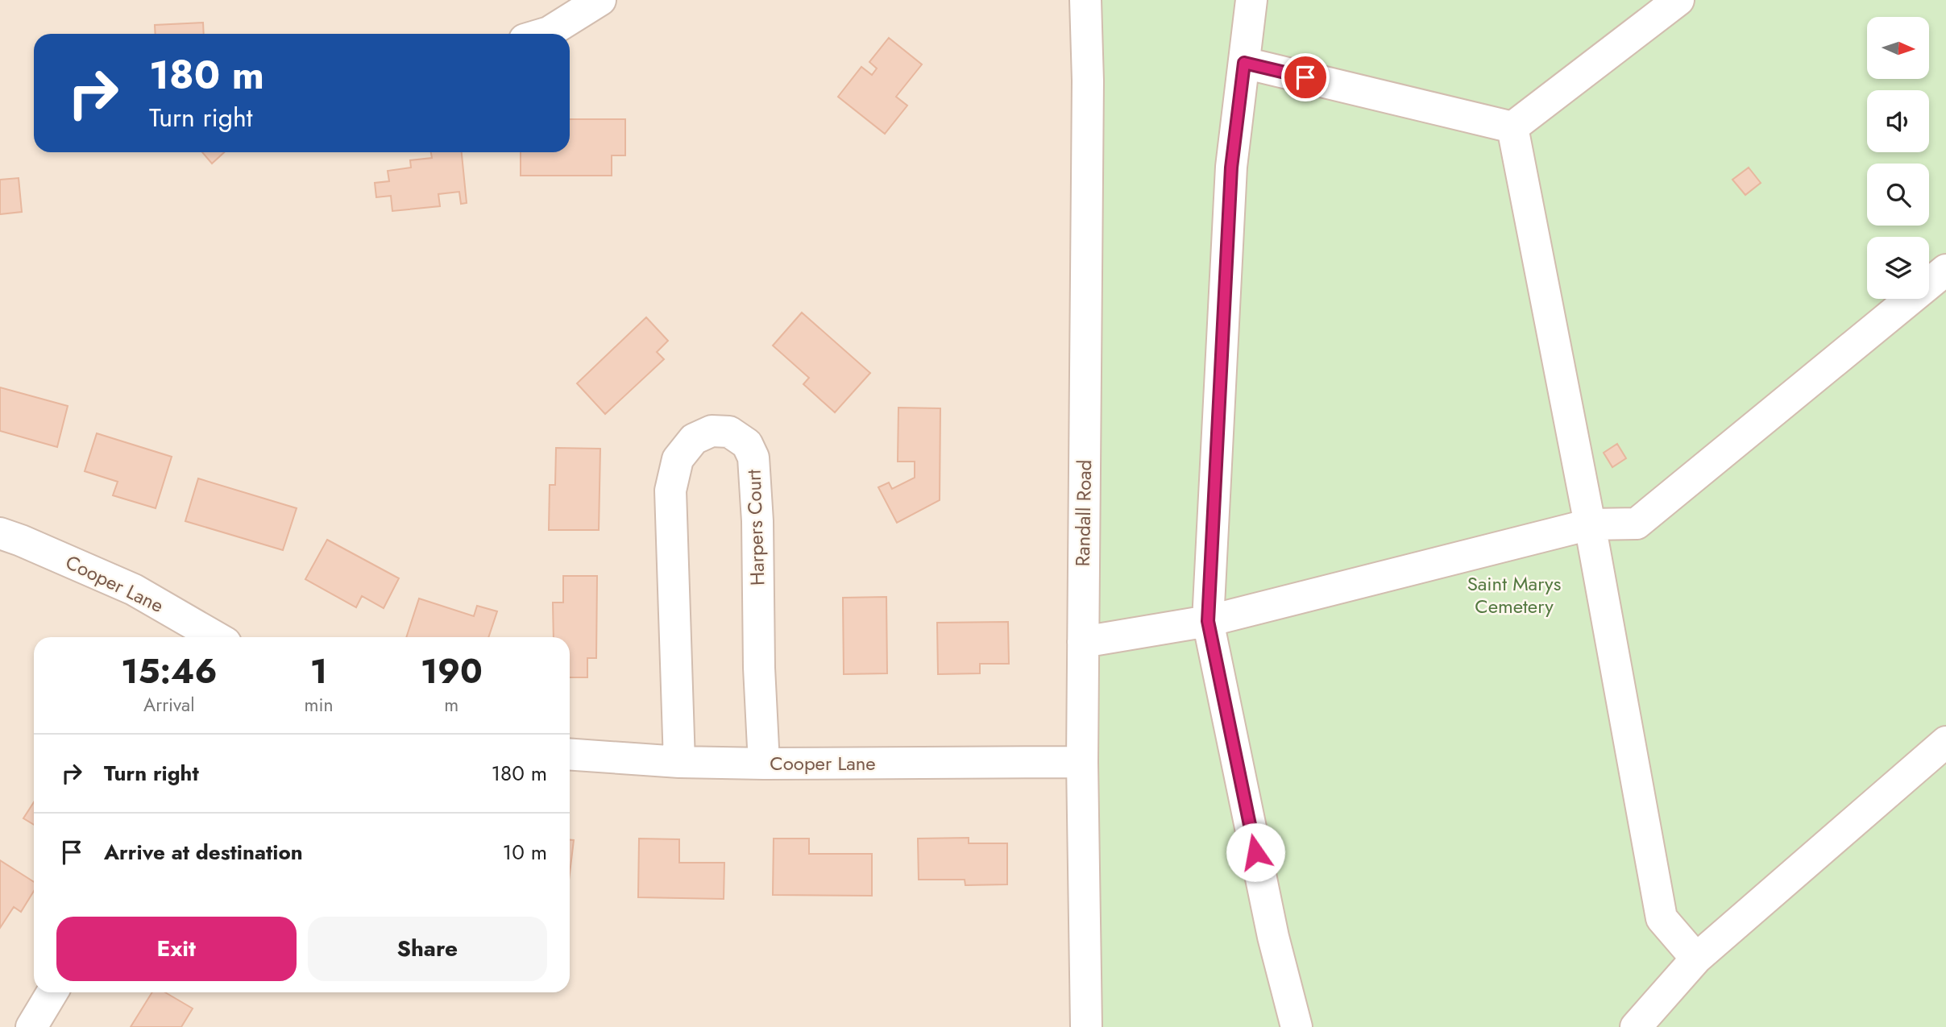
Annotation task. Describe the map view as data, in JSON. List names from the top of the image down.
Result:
{
  "streets": {
    "street": ["Randall Road", "Harpers Court", "Cooper Lane"]
  },
  "crossings": [
    ["Randall Road", "Cooper Lane"],
    ["Harpers Court", "Cooper Lane"]
  ],
  "parks": ["Saint Marys Cemetery"],
  "north": "right",
  "page": {
    "turn": ["180 m", "Turn right"],
    "eta": [
      "15:46",
      "Arrival",
      "1",
      "min",
      "190",
      "m"
    ],
    "list": [
      {
        "name": "Turn right",
        "value": "180 m"
      },
      {
        "name": "Arrive at destination",
        "value": "10 m"
      }
    ],
    "buttons": ["Exit", "Share"]
  }
}
